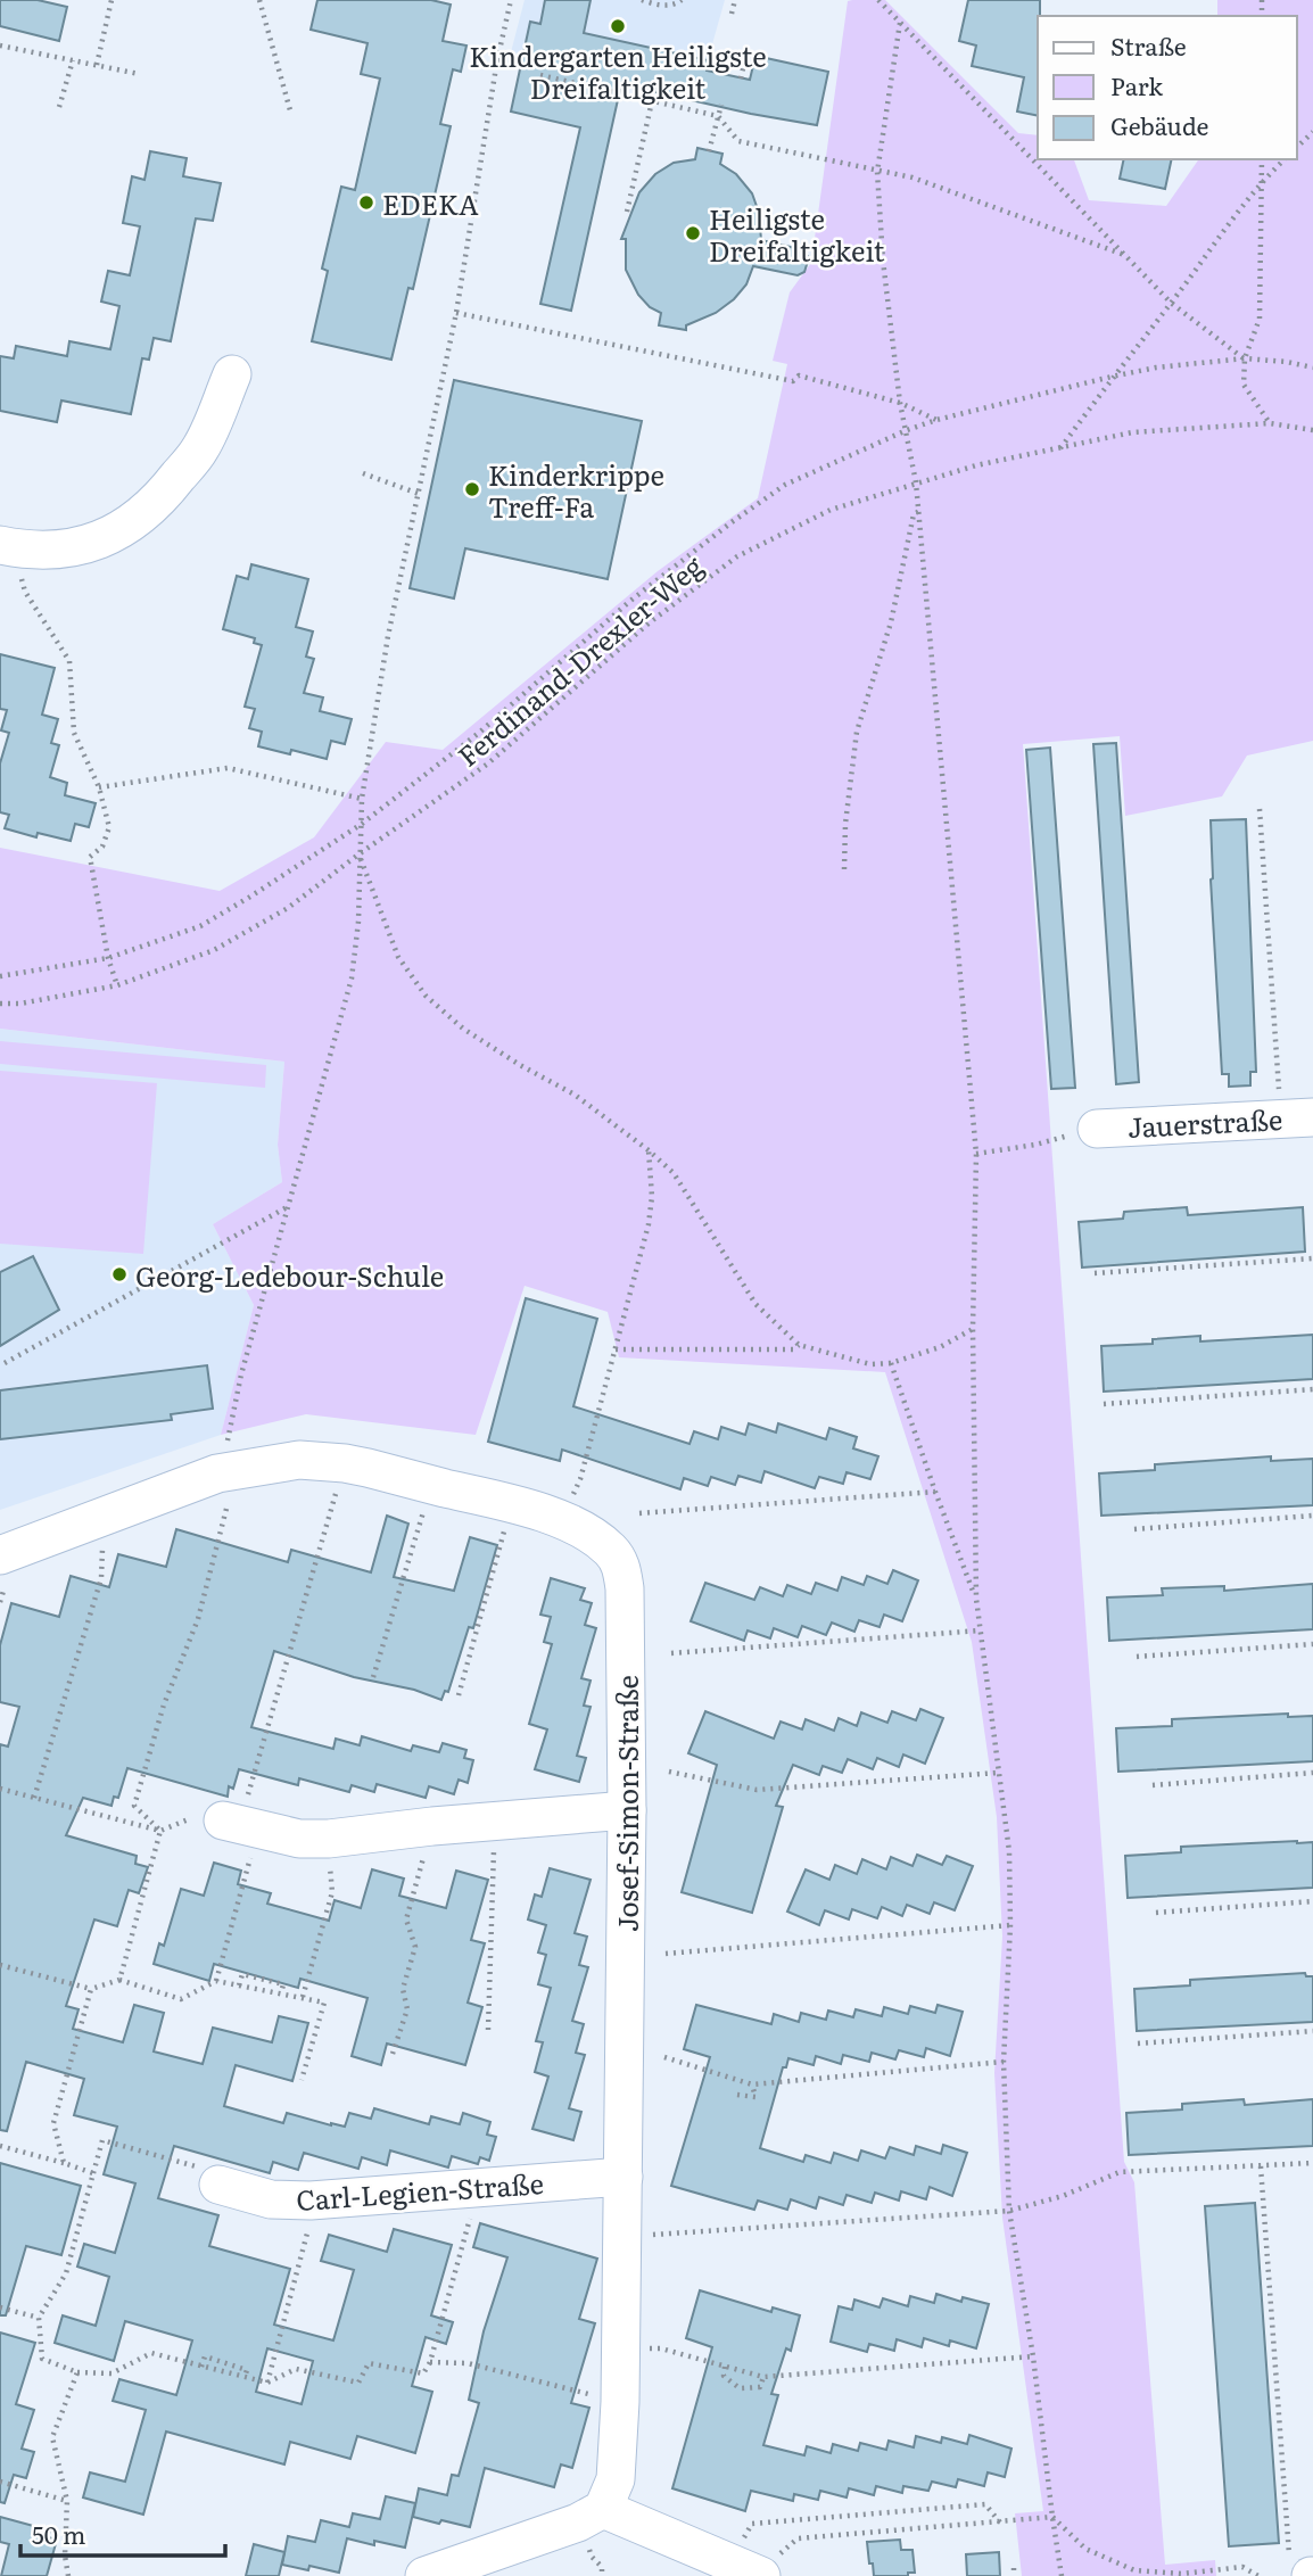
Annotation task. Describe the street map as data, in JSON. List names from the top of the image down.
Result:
{
  "streets": {
    "street": ["Jauerstraße", "Josef-Simon-Straße", "Carl-Legien-Straße"],
    "path": ["Ferdinand-Drexler-Weg"]
  },
  "crossings": [
    ["Josef-Simon-Straße", "Carl-Legien-Straße"]
  ],
  "places": [
    "Kindergarten Heiligste Dreifaltigkeit",
    "EDEKA",
    "Heiligste Dreifaltigkeit",
    "Kinderkrippe Treff-Fa",
    "Georg-Ledebour-Schule"
  ],
  "legend": ["Straße", "Park", "Gebäude"],
  "scale_bar": "50 m"
}
